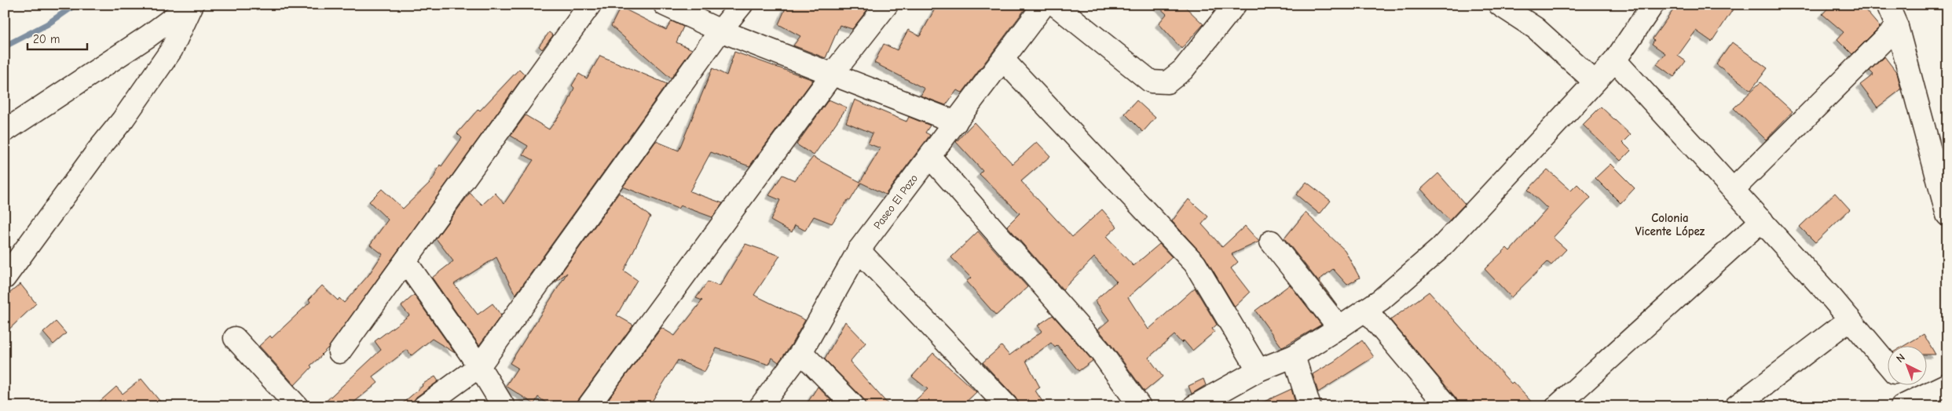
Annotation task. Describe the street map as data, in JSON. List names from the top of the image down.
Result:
{
  "streets": {
    "street": ["Paseo El Pozo"]
  },
  "districts": ["Colonia Vicente López"],
  "scale_bar": "20 m",
  "north": "top left"
}
